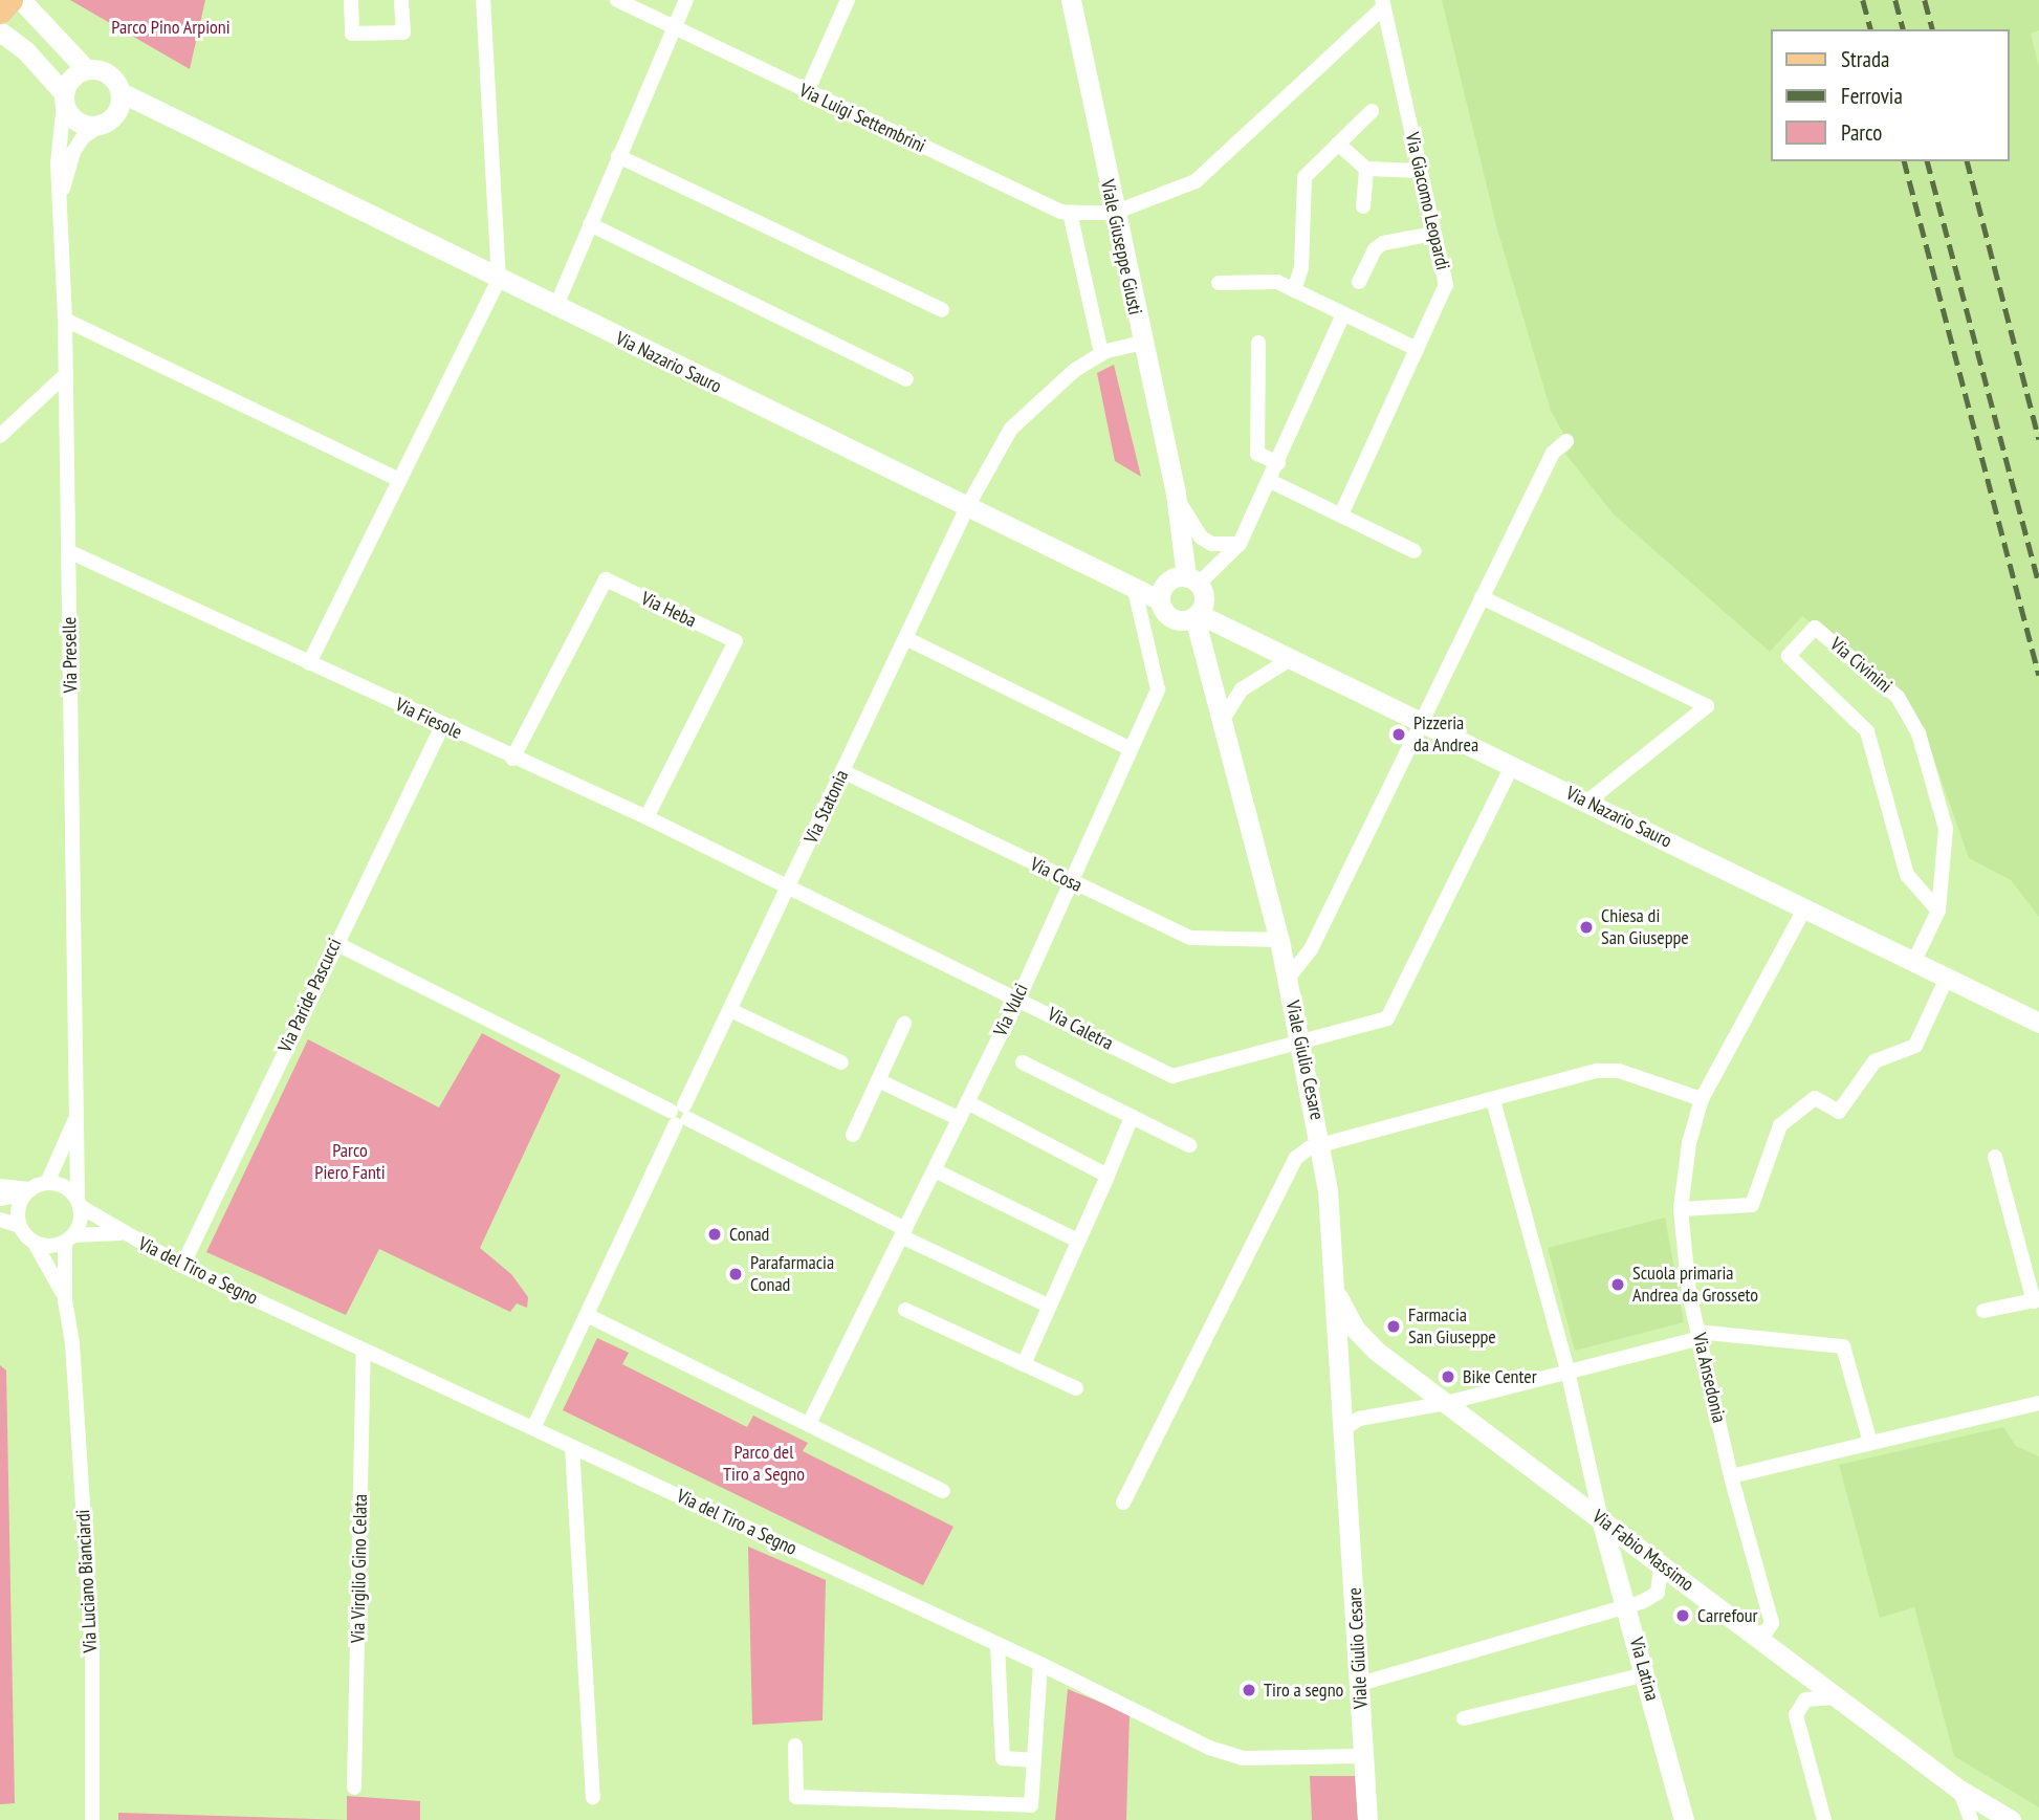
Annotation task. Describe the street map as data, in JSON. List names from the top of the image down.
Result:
{
  "streets": {
    "main road": [
      "Viale Giuseppe Giusti",
      "Via Nazario Sauro",
      "Viale Giulio Cesare",
      "Via Fabio Massimo",
      "Via Latina"
    ],
    "street": [
      "Via Luigi Settembrini",
      "Via Giacomo Leopardi",
      "Via Heba",
      "Via Preselle",
      "Via Civinini",
      "Via Fiesole",
      "Via Statonia",
      "Via Cosa",
      "Via Paride Pascucci",
      "Via Vulci",
      "Via Caletra",
      "Via del Tiro a Segno",
      "Via Ansedonia",
      "Via Virgilio Gino Celata",
      "Via Luciano Bianciardi"
    ]
  },
  "crossings": [
    ["Via Luigi Settembrini", "Viale Giuseppe Giusti"],
    ["Viale Giuseppe Giusti", "Via Nazario Sauro"],
    ["Viale Giuseppe Giusti", "Via Statonia"],
    ["Viale Giuseppe Giusti", "Viale Giulio Cesare"],
    ["Via Nazario Sauro", "Via Civinini"],
    ["Via Nazario Sauro", "Via Statonia"],
    ["Via Nazario Sauro", "Via Vulci"],
    ["Via Nazario Sauro", "Via Caletra"],
    ["Via Nazario Sauro", "Viale Giulio Cesare"],
    ["Via Nazario Sauro", "Via Ansedonia"],
    ["Via Heba", "Via Fiesole"],
    ["Via Preselle", "Via Fiesole"],
    ["Via Preselle", "Via del Tiro a Segno"],
    ["Via Fiesole", "Via Statonia"],
    ["Via Fiesole", "Via Paride Pascucci"],
    ["Via Fiesole", "Via Caletra"],
    ["Via Statonia", "Via Cosa"],
    ["Via Statonia", "Via Caletra"],
    ["Via Statonia", "Via del Tiro a Segno"],
    ["Via Cosa", "Via Vulci"],
    ["Via Cosa", "Viale Giulio Cesare"],
    ["Via Paride Pascucci", "Via del Tiro a Segno"],
    ["Via Vulci", "Via Caletra"],
    ["Via Caletra", "Viale Giulio Cesare"],
    ["Viale Giulio Cesare", "Via del Tiro a Segno"],
    ["Viale Giulio Cesare", "Via Fabio Massimo"],
    ["Via del Tiro a Segno", "Via Virgilio Gino Celata"],
    ["Via Ansedonia", "Via Fabio Massimo"],
    ["Via Fabio Massimo", "Via Latina"]
  ],
  "parks": ["Parco Pino Arpioni", "Parco Piero Fanti", "Parco del Tiro a Segno"],
  "places": [
    "Pizzeria da Andrea",
    "Chiesa di San Giuseppe",
    "Conad",
    "Parafarmacia Conad",
    "Scuola primaria Andrea da Grosseto",
    "Farmacia San Giuseppe",
    "Bike Center",
    "Carrefour",
    "Tiro a segno"
  ],
  "legend": ["Strada", "Ferrovia", "Parco"]
}
